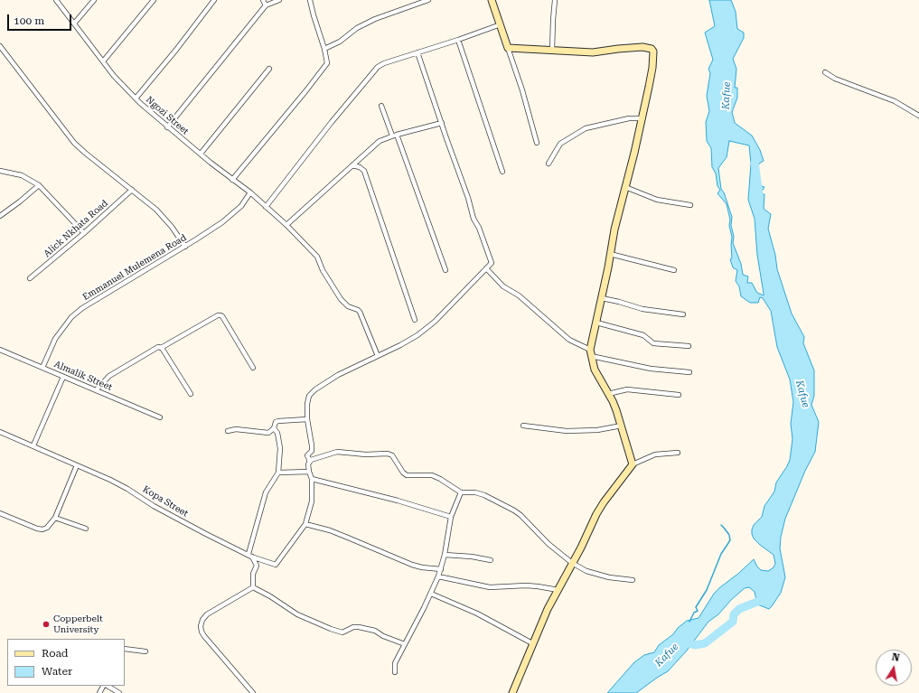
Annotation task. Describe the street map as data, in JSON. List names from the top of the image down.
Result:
{
  "streets": {
    "street": [
      "Ngozi Street",
      "Alick Nkhata Road",
      "Emmanuel Mulemena Road",
      "Almalik Street",
      "Kopa Street"
    ]
  },
  "crossings": [
    ["Ngozi Street", "Emmanuel Mulemena Road"],
    ["Emmanuel Mulemena Road", "Almalik Street"]
  ],
  "water": ["Kafue"],
  "places": ["Copperbelt University"],
  "legend": ["Road", "Water"],
  "scale_bar": "100 m",
  "north": "top"
}
